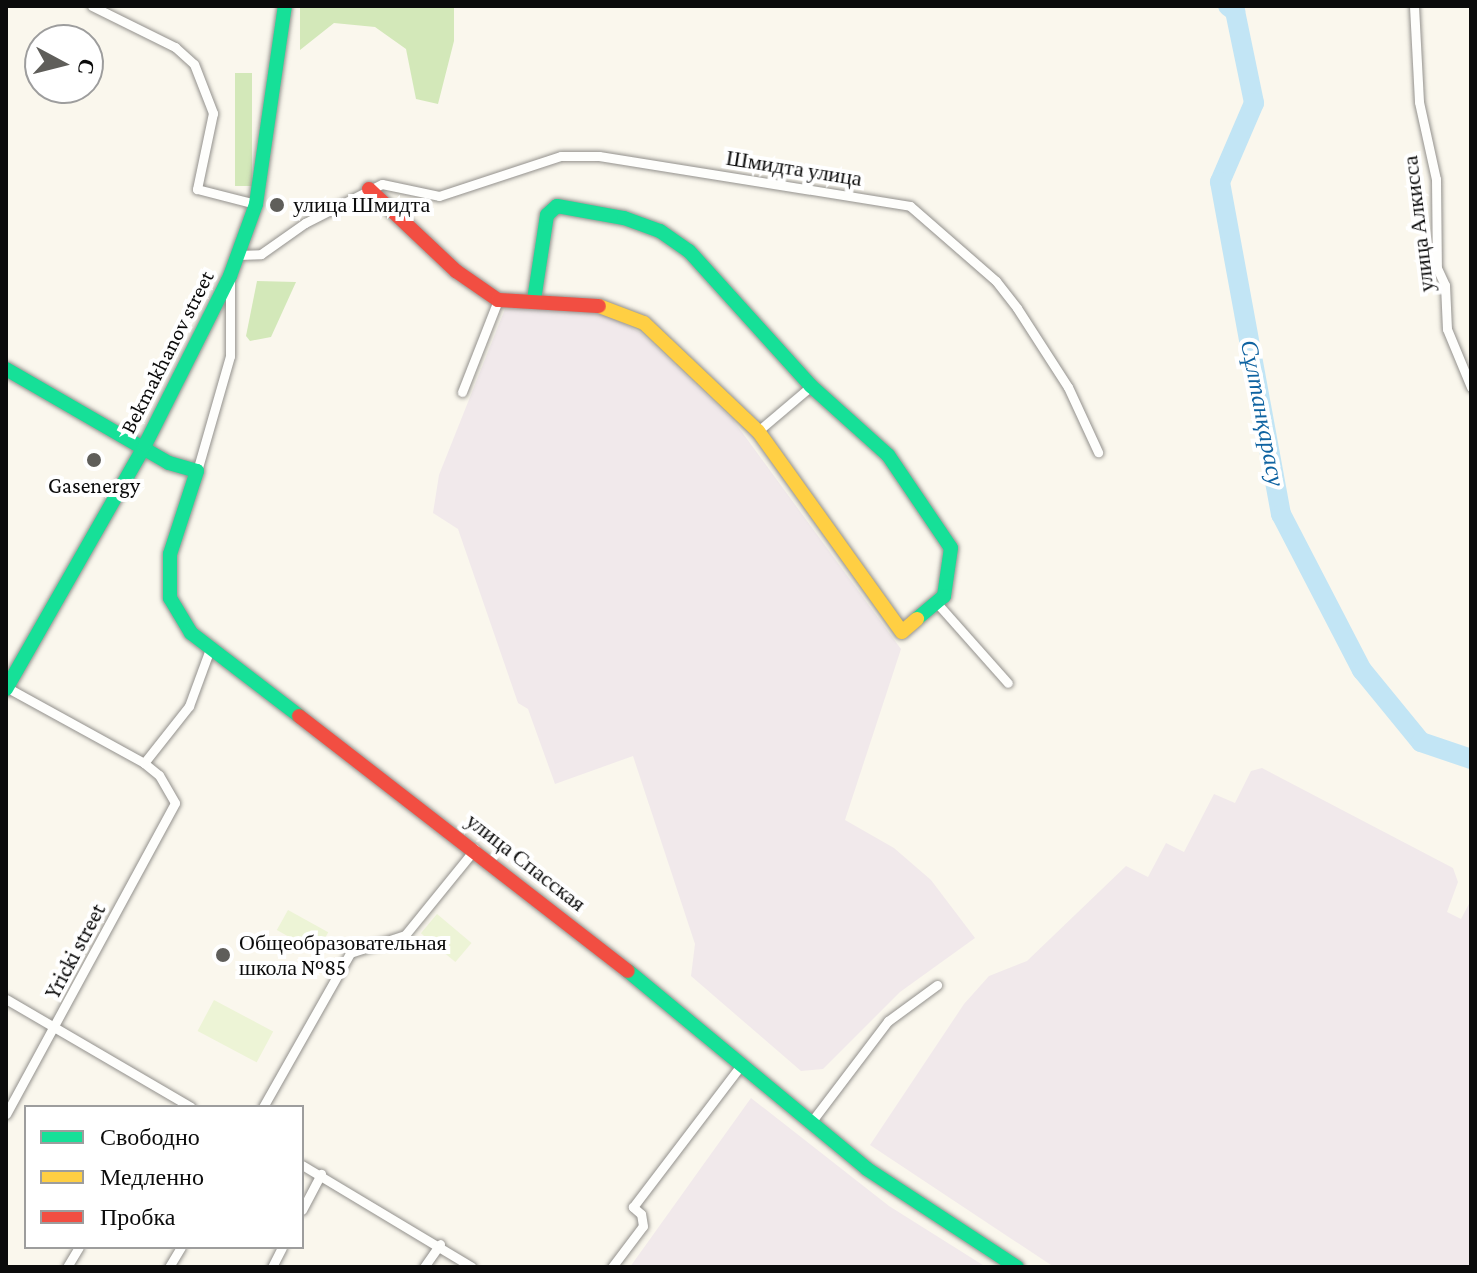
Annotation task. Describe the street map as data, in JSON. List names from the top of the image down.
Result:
{
  "streets": {
    "street": [
      "Шмидта улица",
      "улица Алкисса",
      "Bekmakhanov street",
      "улица Спасская",
      "Yricki street"
    ]
  },
  "water": ["Сұлтанқарасу"],
  "places": ["улица Шмидта", "Gasenergy", "Общеобразовательная школа №85"],
  "legend": ["Свободно", "Медленно", "Пробка"],
  "north": "right"
}
